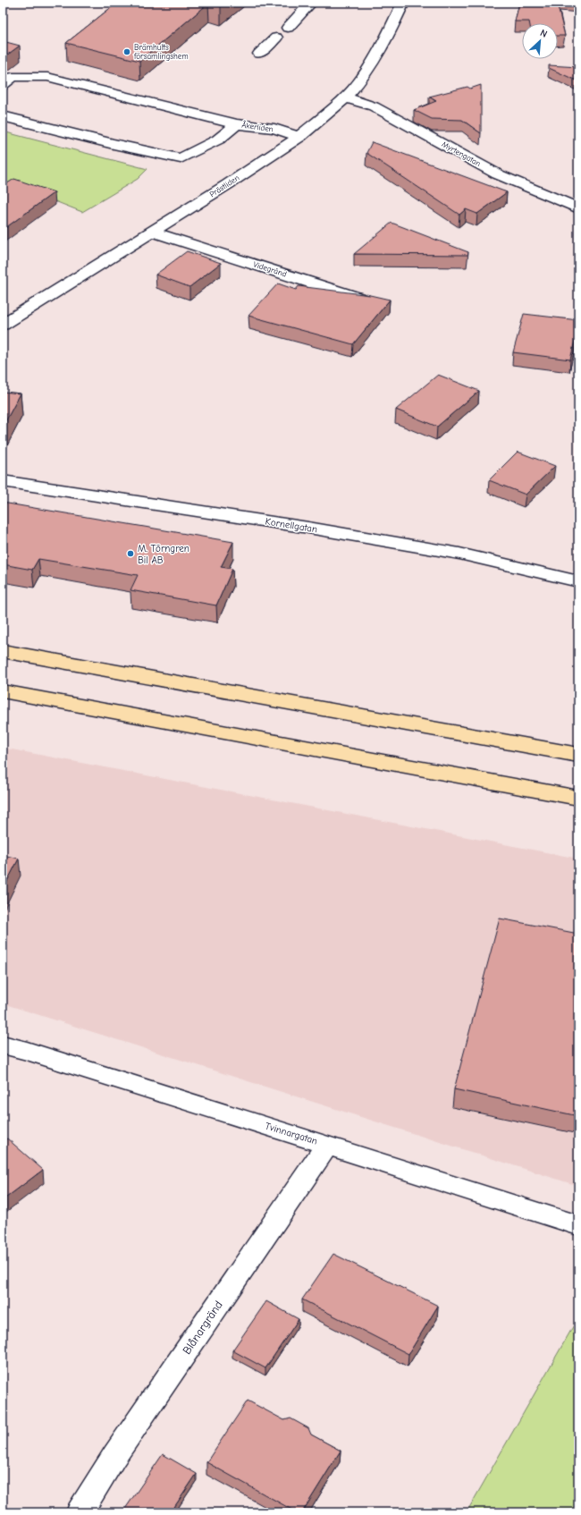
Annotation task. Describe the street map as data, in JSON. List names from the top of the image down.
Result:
{
  "streets": {
    "street": [
      "Åkerliden",
      "Myrtengatan",
      "Prästliden",
      "Videgränd",
      "Kornellgatan",
      "Tvinnargatan",
      "Blånargränd"
    ]
  },
  "crossings": [
    ["Åkerliden", "Prästliden"],
    ["Myrtengatan", "Prästliden"],
    ["Prästliden", "Videgränd"],
    ["Tvinnargatan", "Blånargränd"]
  ],
  "places": ["Brämhults församlingshem", "M. Törngren Bil AB"],
  "north": "top right"
}
